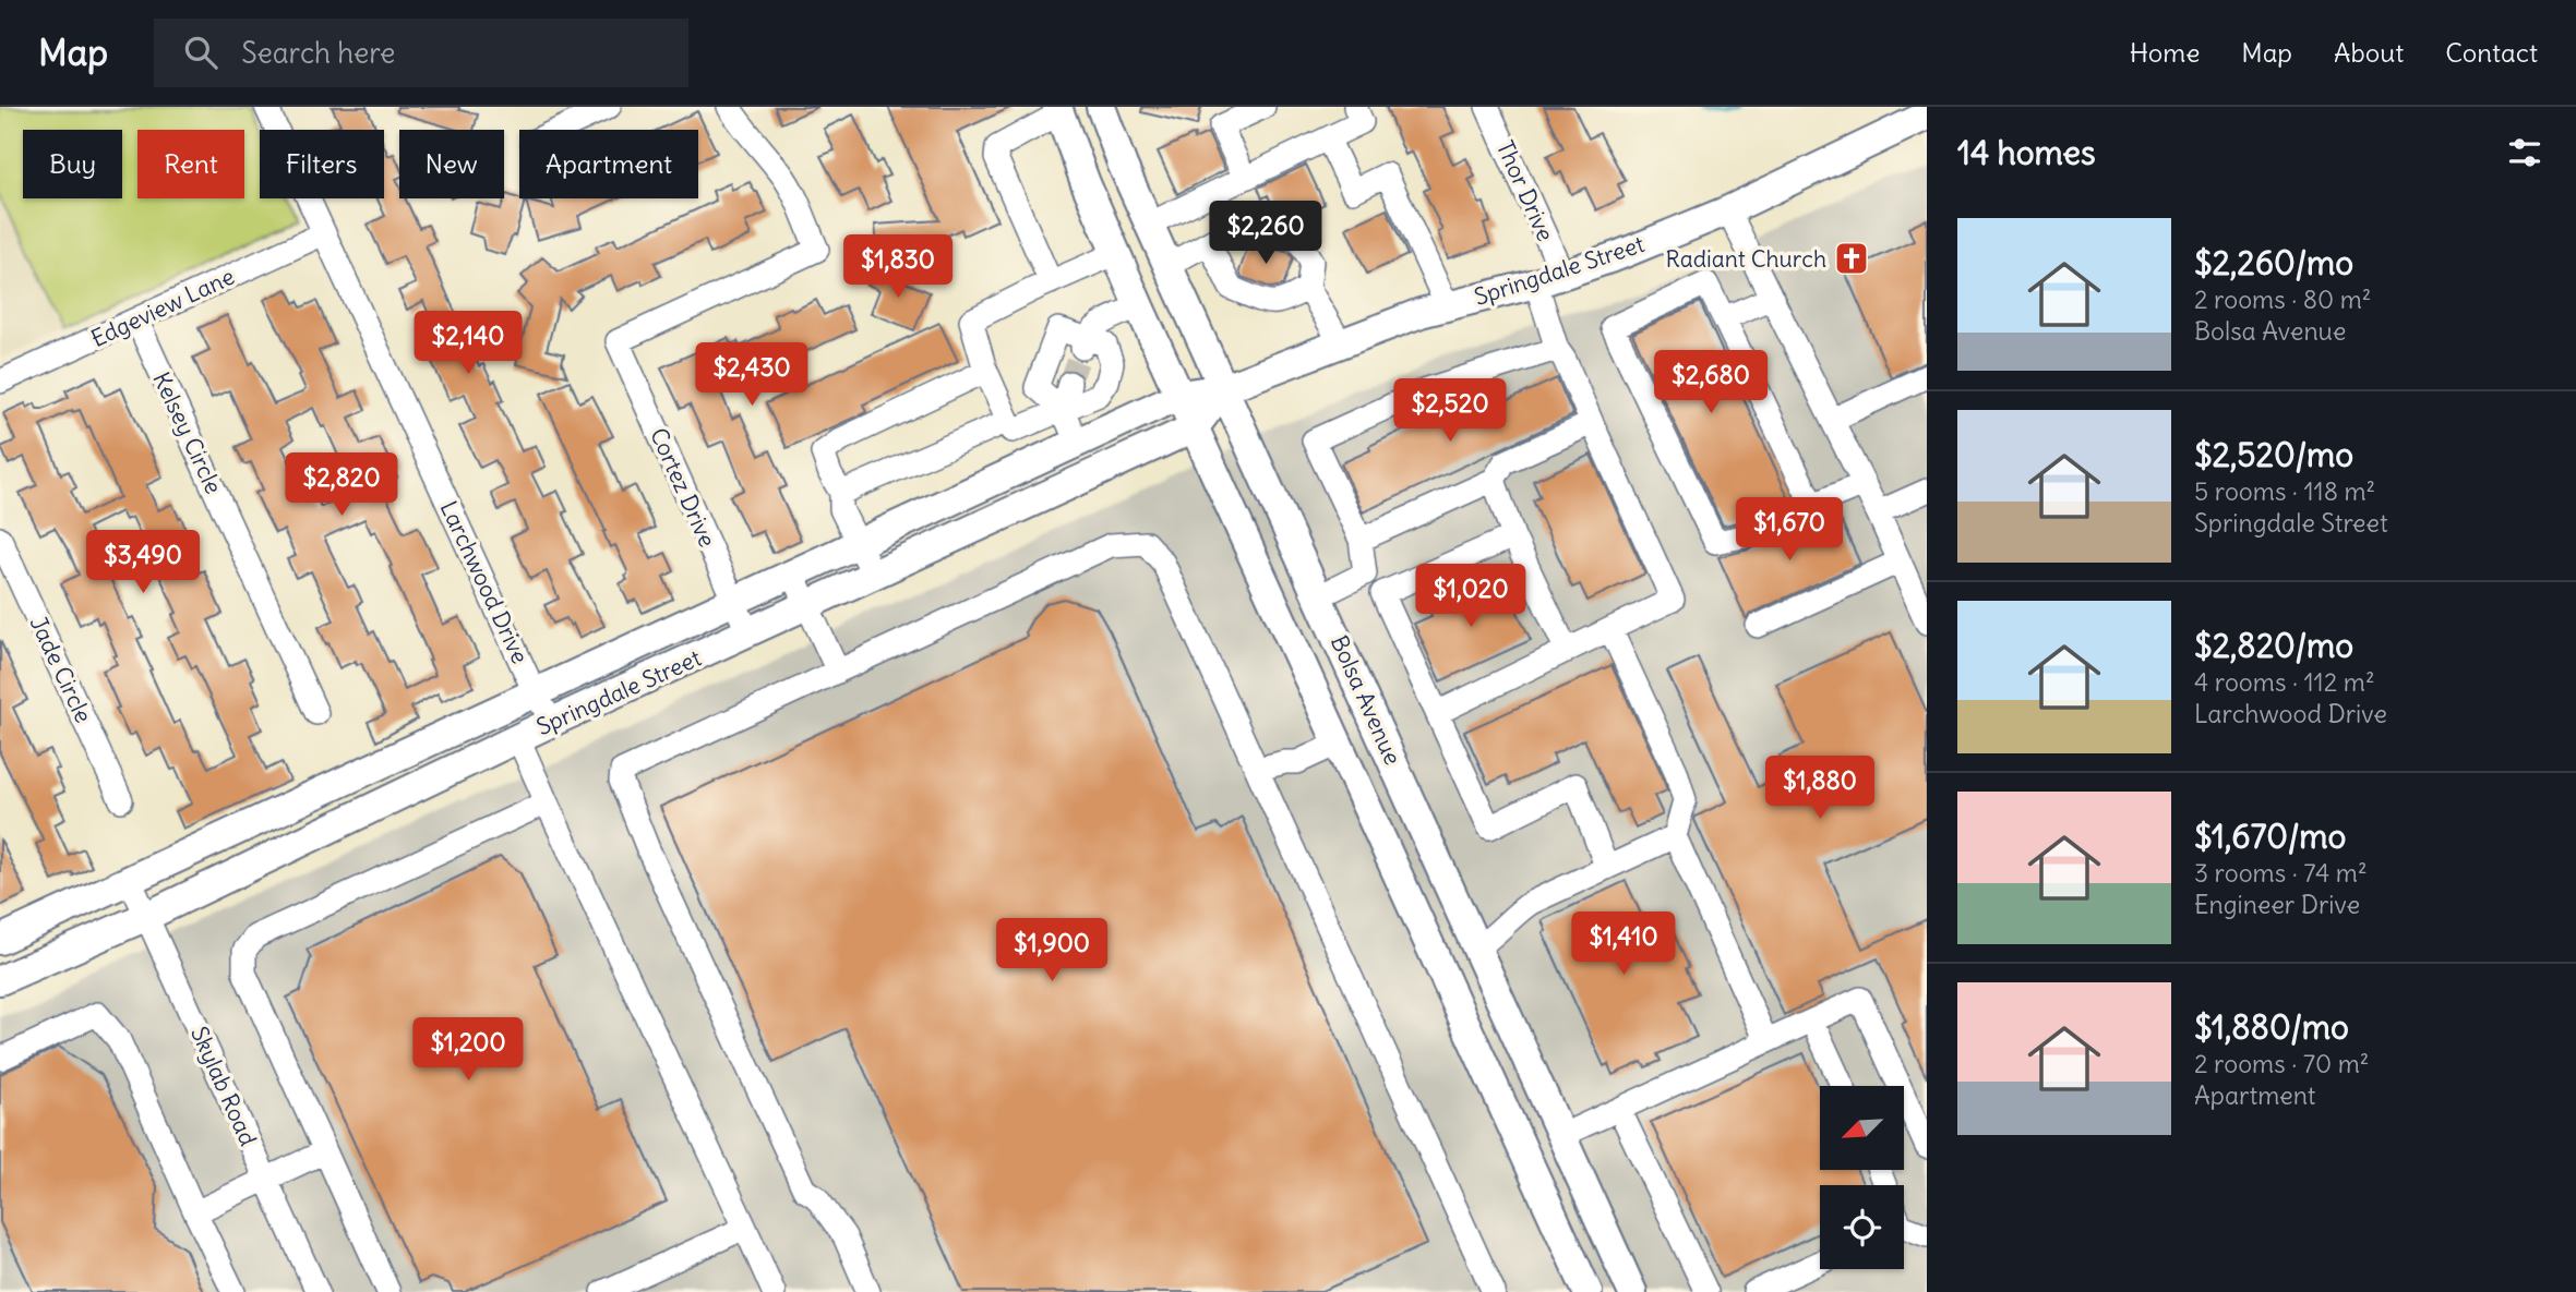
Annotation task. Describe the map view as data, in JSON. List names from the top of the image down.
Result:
{
  "streets": {
    "main road": ["Springdale Street", "Bolsa Avenue"],
    "street": [
      "Thor Drive",
      "Edgeview Lane",
      "Kelsey Circle",
      "Cortez Drive",
      "Larchwood Drive",
      "Jade Circle",
      "Skylab Road"
    ]
  },
  "crossings": [
    ["Thor Drive", "Springdale Street"],
    ["Springdale Street", "Cortez Drive"],
    ["Springdale Street", "Larchwood Drive"],
    ["Springdale Street", "Bolsa Avenue"],
    ["Springdale Street", "Skylab Road"],
    ["Edgeview Lane", "Kelsey Circle"],
    ["Edgeview Lane", "Larchwood Drive"]
  ],
  "places": {
    "church": ["Radiant Church"]
  },
  "north": "bottom left",
  "page": {
    "header": "Map",
    "search": "Search here",
    "nav": [
      "Home",
      "Map",
      "About",
      "Contact"
    ],
    "heading": "14 homes",
    "chip": [
      "Buy",
      "Rent",
      "Filters",
      "New",
      "Apartment"
    ],
    "list": [
      {
        "name": "$2,260/mo",
        "note": "2 rooms · 80 m² · Bolsa Avenue"
      },
      {
        "name": "$2,520/mo",
        "note": "5 rooms · 118 m² · Springdale Street"
      },
      {
        "name": "$2,820/mo",
        "note": "4 rooms · 112 m² · Larchwood Drive"
      },
      {
        "name": "$1,670/mo",
        "note": "3 rooms · 74 m² · Engineer Drive"
      },
      {
        "name": "$1,880/mo",
        "note": "2 rooms · 70 m² · Apartment"
      }
    ],
    "price": [
      "$2,260",
      "$1,830",
      "$2,140",
      "$2,430",
      "$2,680",
      "$2,520",
      "$2,820",
      "$1,670",
      "$3,490",
      "$1,020",
      "$1,880",
      "$1,410",
      "$1,900",
      "$1,200"
    ]
  }
}
